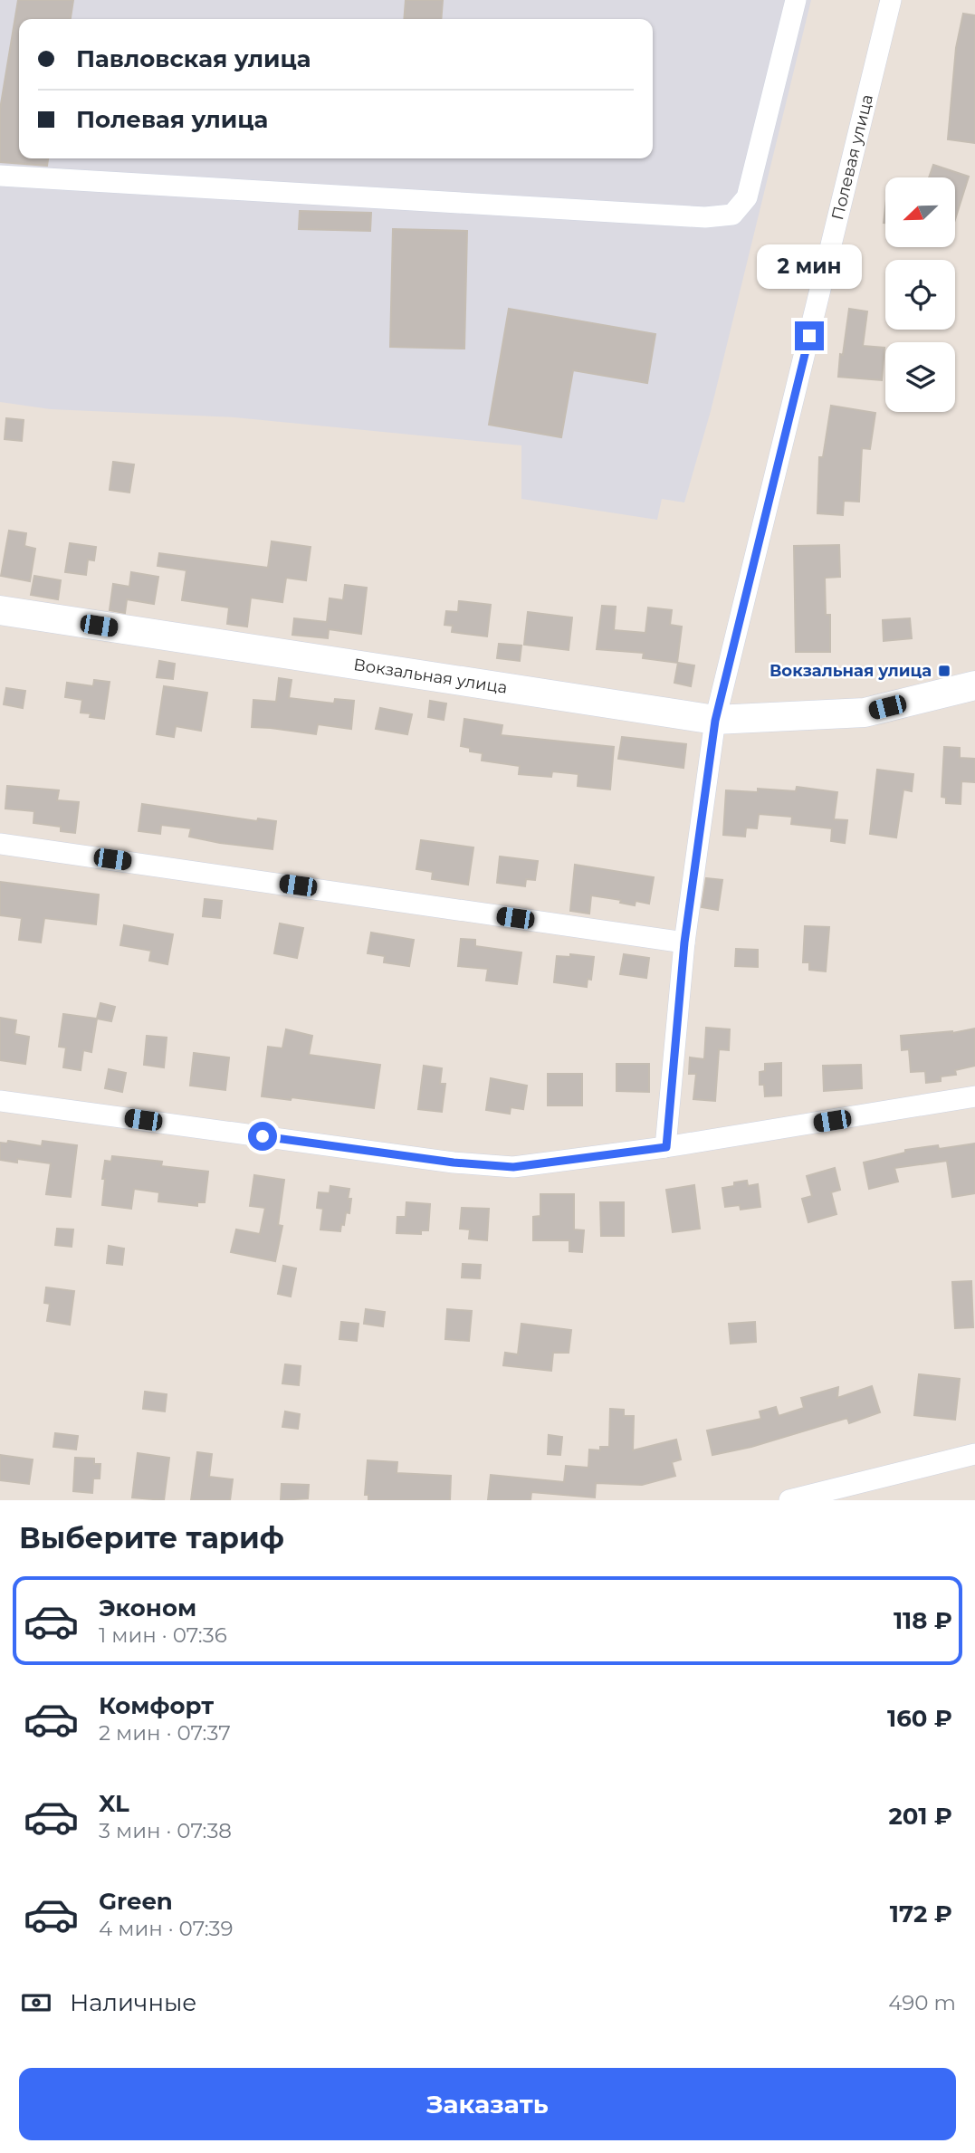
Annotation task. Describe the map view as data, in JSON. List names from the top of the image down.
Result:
{
  "streets": {
    "street": ["Полевая улица", "Вокзальная улица"]
  },
  "crossings": [
    ["Полевая улица", "Вокзальная улица"]
  ],
  "places": {
    "transit": ["Вокзальная улица"]
  },
  "north": "bottom left",
  "page": {
    "banner": ["Павловская улица", "Полевая улица"],
    "bubble": "2 мин",
    "heading": "Выберите тариф",
    "list": [
      {
        "name": "Эконом",
        "note": "1 мин · 07:36",
        "value": "118 ₽"
      },
      {
        "name": "Комфорт",
        "note": "2 мин · 07:37",
        "value": "160 ₽"
      },
      {
        "name": "XL",
        "note": "3 мин · 07:38",
        "value": "201 ₽"
      },
      {
        "name": "Green",
        "note": "4 мин · 07:39",
        "value": "172 ₽"
      }
    ],
    "pay": ["Наличные", "490 m"],
    "buttons": "Заказать"
  }
}
